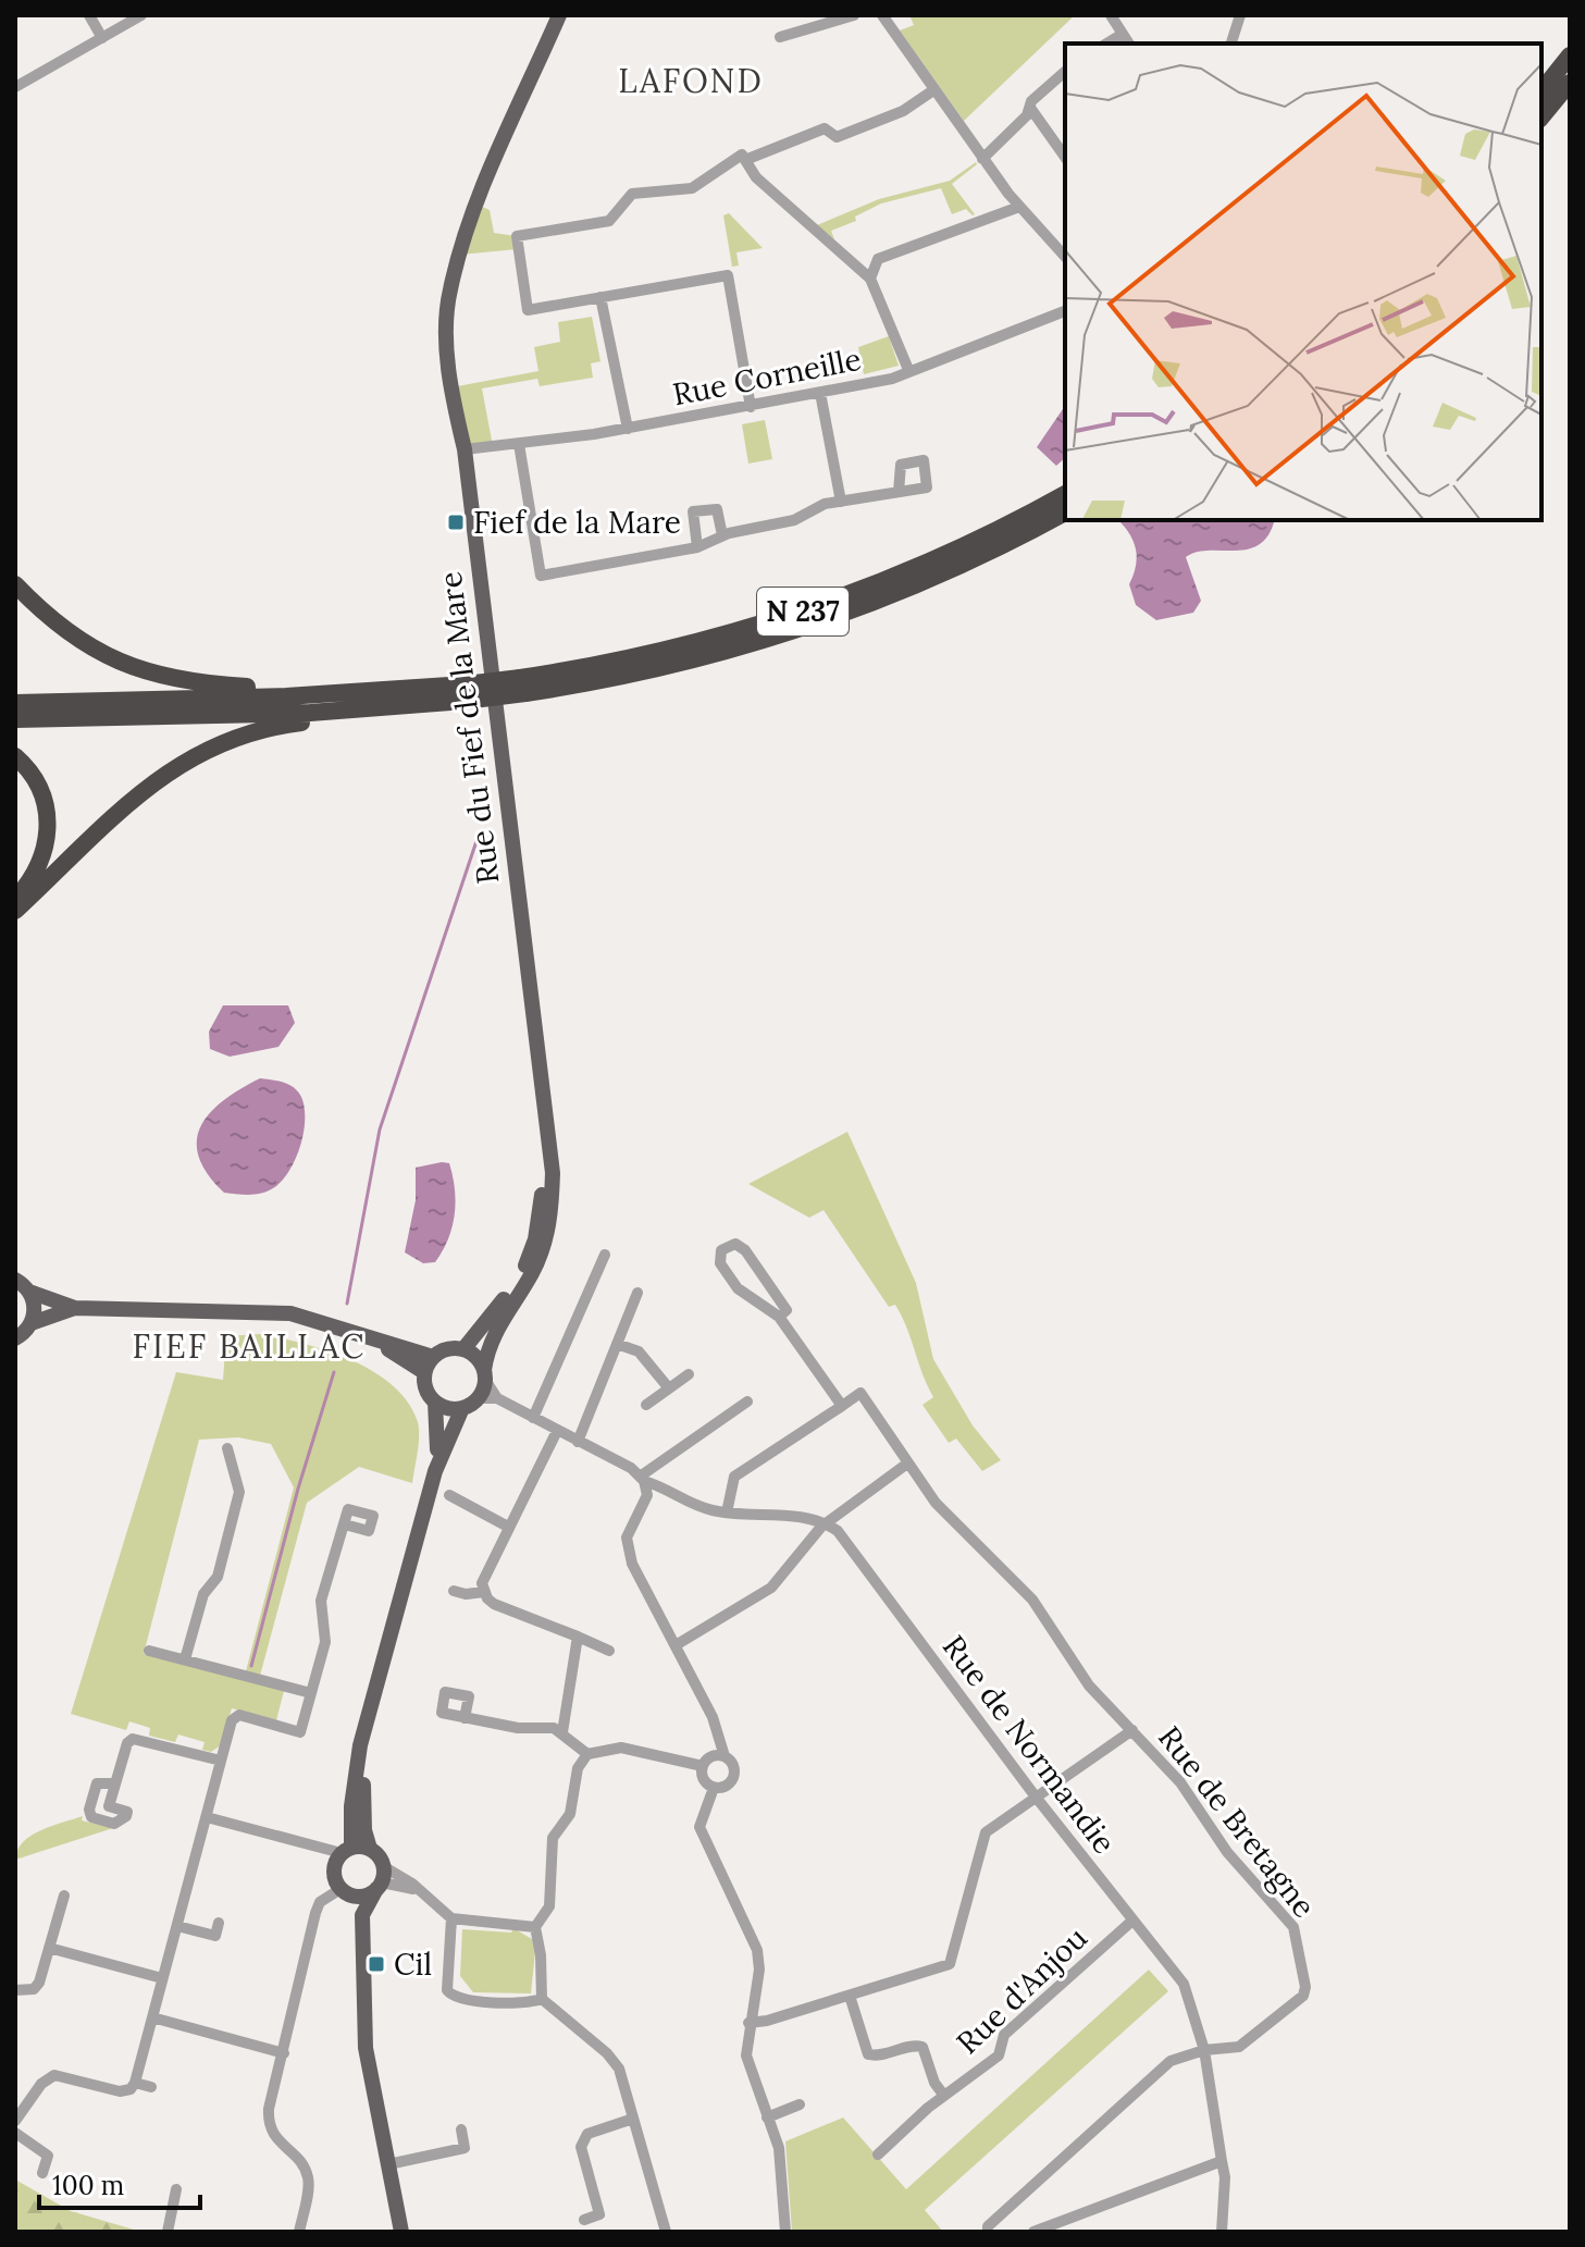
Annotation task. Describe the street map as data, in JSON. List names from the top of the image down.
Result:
{
  "streets": {
    "highway": ["N 237"],
    "main road": ["Rue du Fief de la Mare"],
    "street": [
      "Rue Corneille",
      "Rue de Normandie",
      "Rue de Bretagne",
      "Rue d'Anjou"
    ]
  },
  "crossings": [
    ["Rue Corneille", "Rue du Fief de la Mare"],
    ["Rue de Normandie", "Rue de Bretagne"],
    ["Rue de Normandie", "Rue d'Anjou"]
  ],
  "districts": ["LAFOND", "FIEF BAILLAC"],
  "places": {
    "transit": ["Fief de la Mare", "Cil"]
  },
  "scale_bar": "100 m"
}
